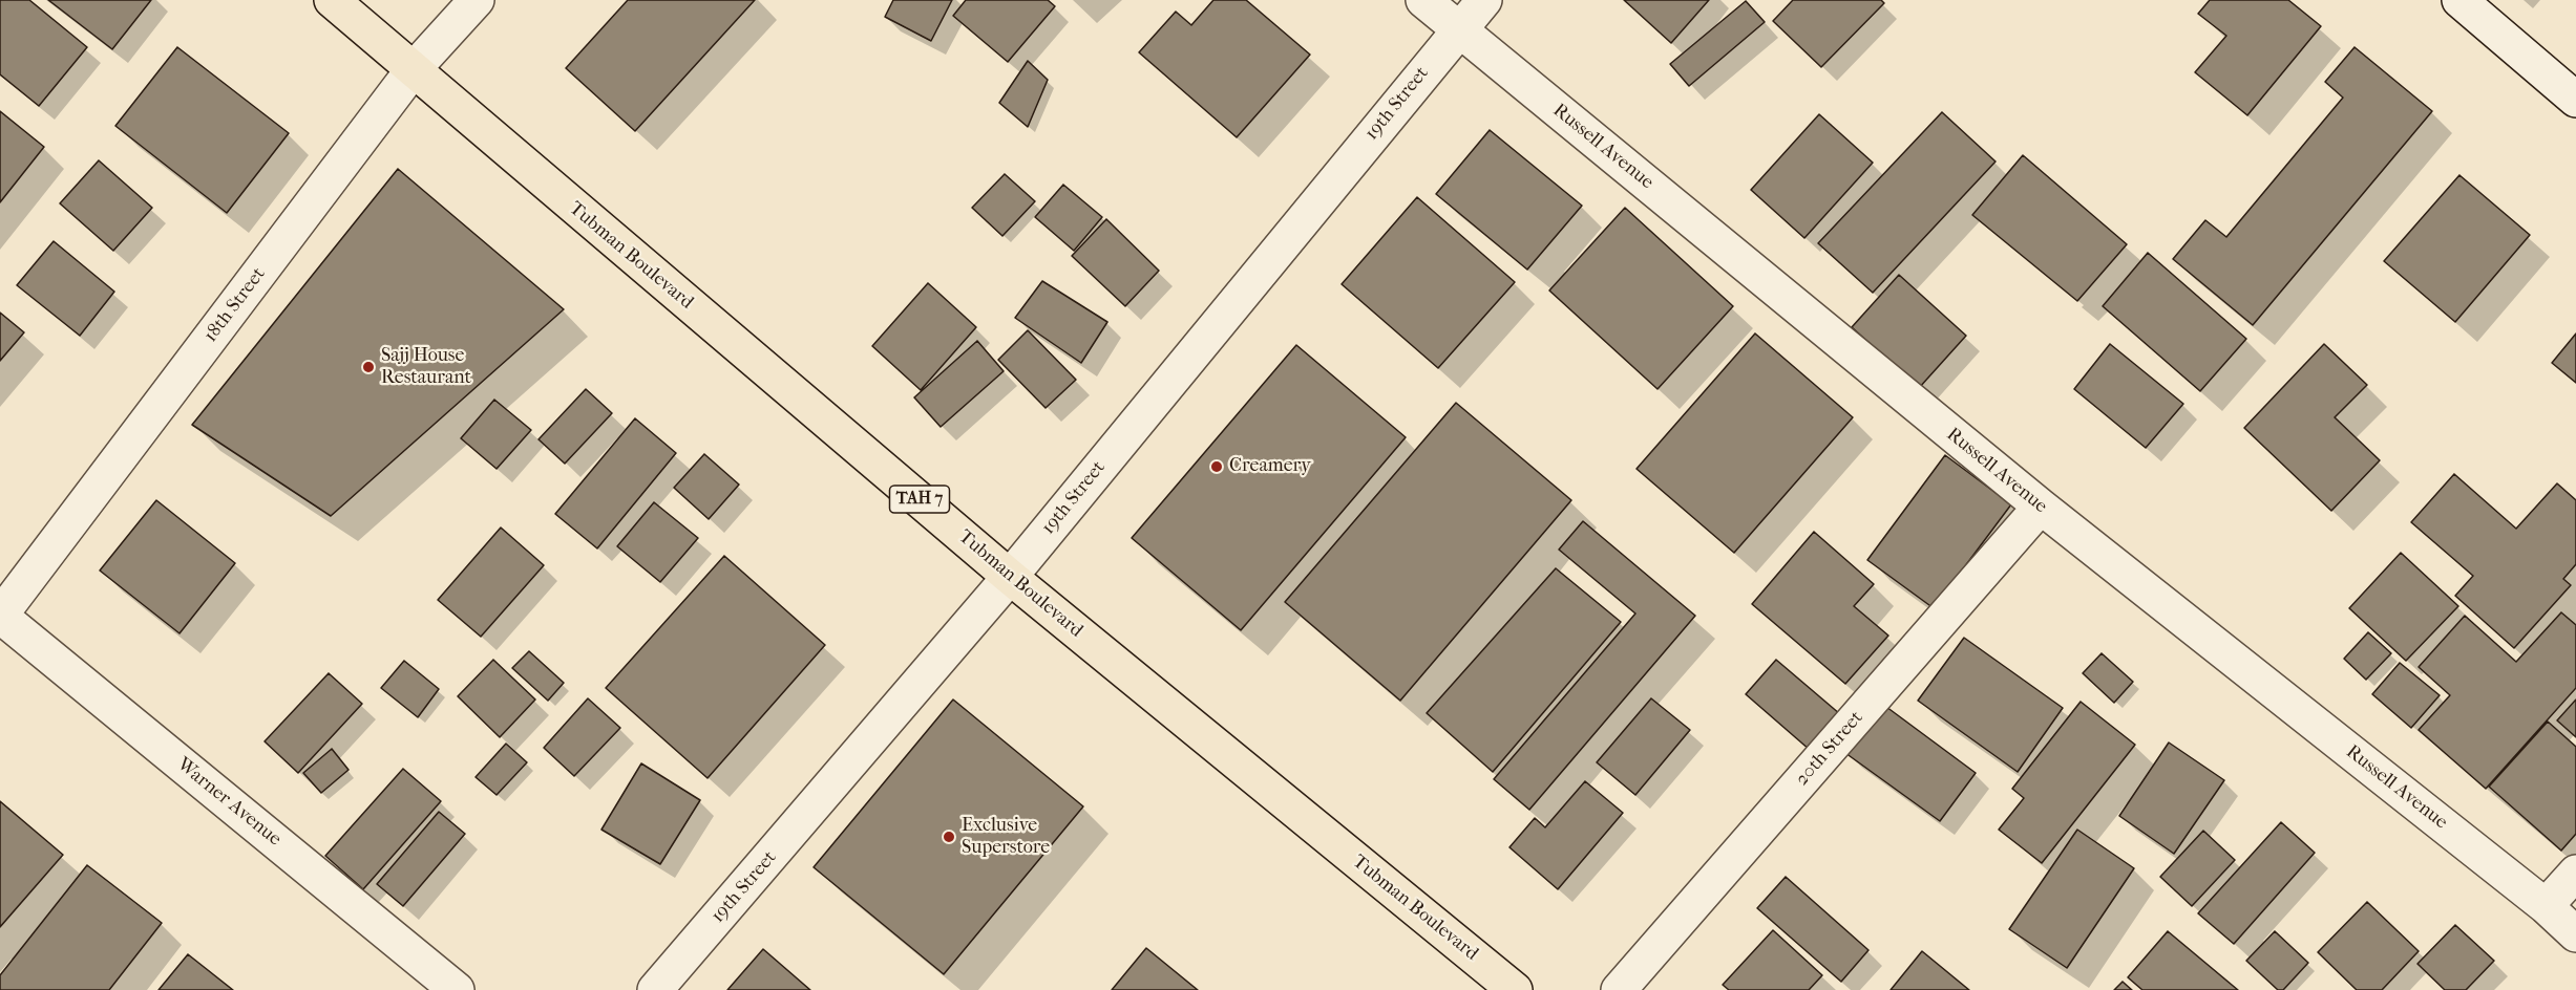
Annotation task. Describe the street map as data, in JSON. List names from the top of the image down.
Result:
{
  "streets": {
    "highway": ["Tubman Boulevard", "TAH 7"],
    "street": [
      "19th Street",
      "Russell Avenue",
      "18th Street",
      "20th Street",
      "Warner Avenue"
    ]
  },
  "crossings": [
    ["19th Street", "Russell Avenue"],
    ["19th Street", "Tubman Boulevard"],
    ["Russell Avenue", "20th Street"],
    ["Tubman Boulevard", "18th Street"],
    ["18th Street", "Warner Avenue"]
  ],
  "places": ["Sajj House Restaurant", "Creamery", "Exclusive Superstore"]
}
